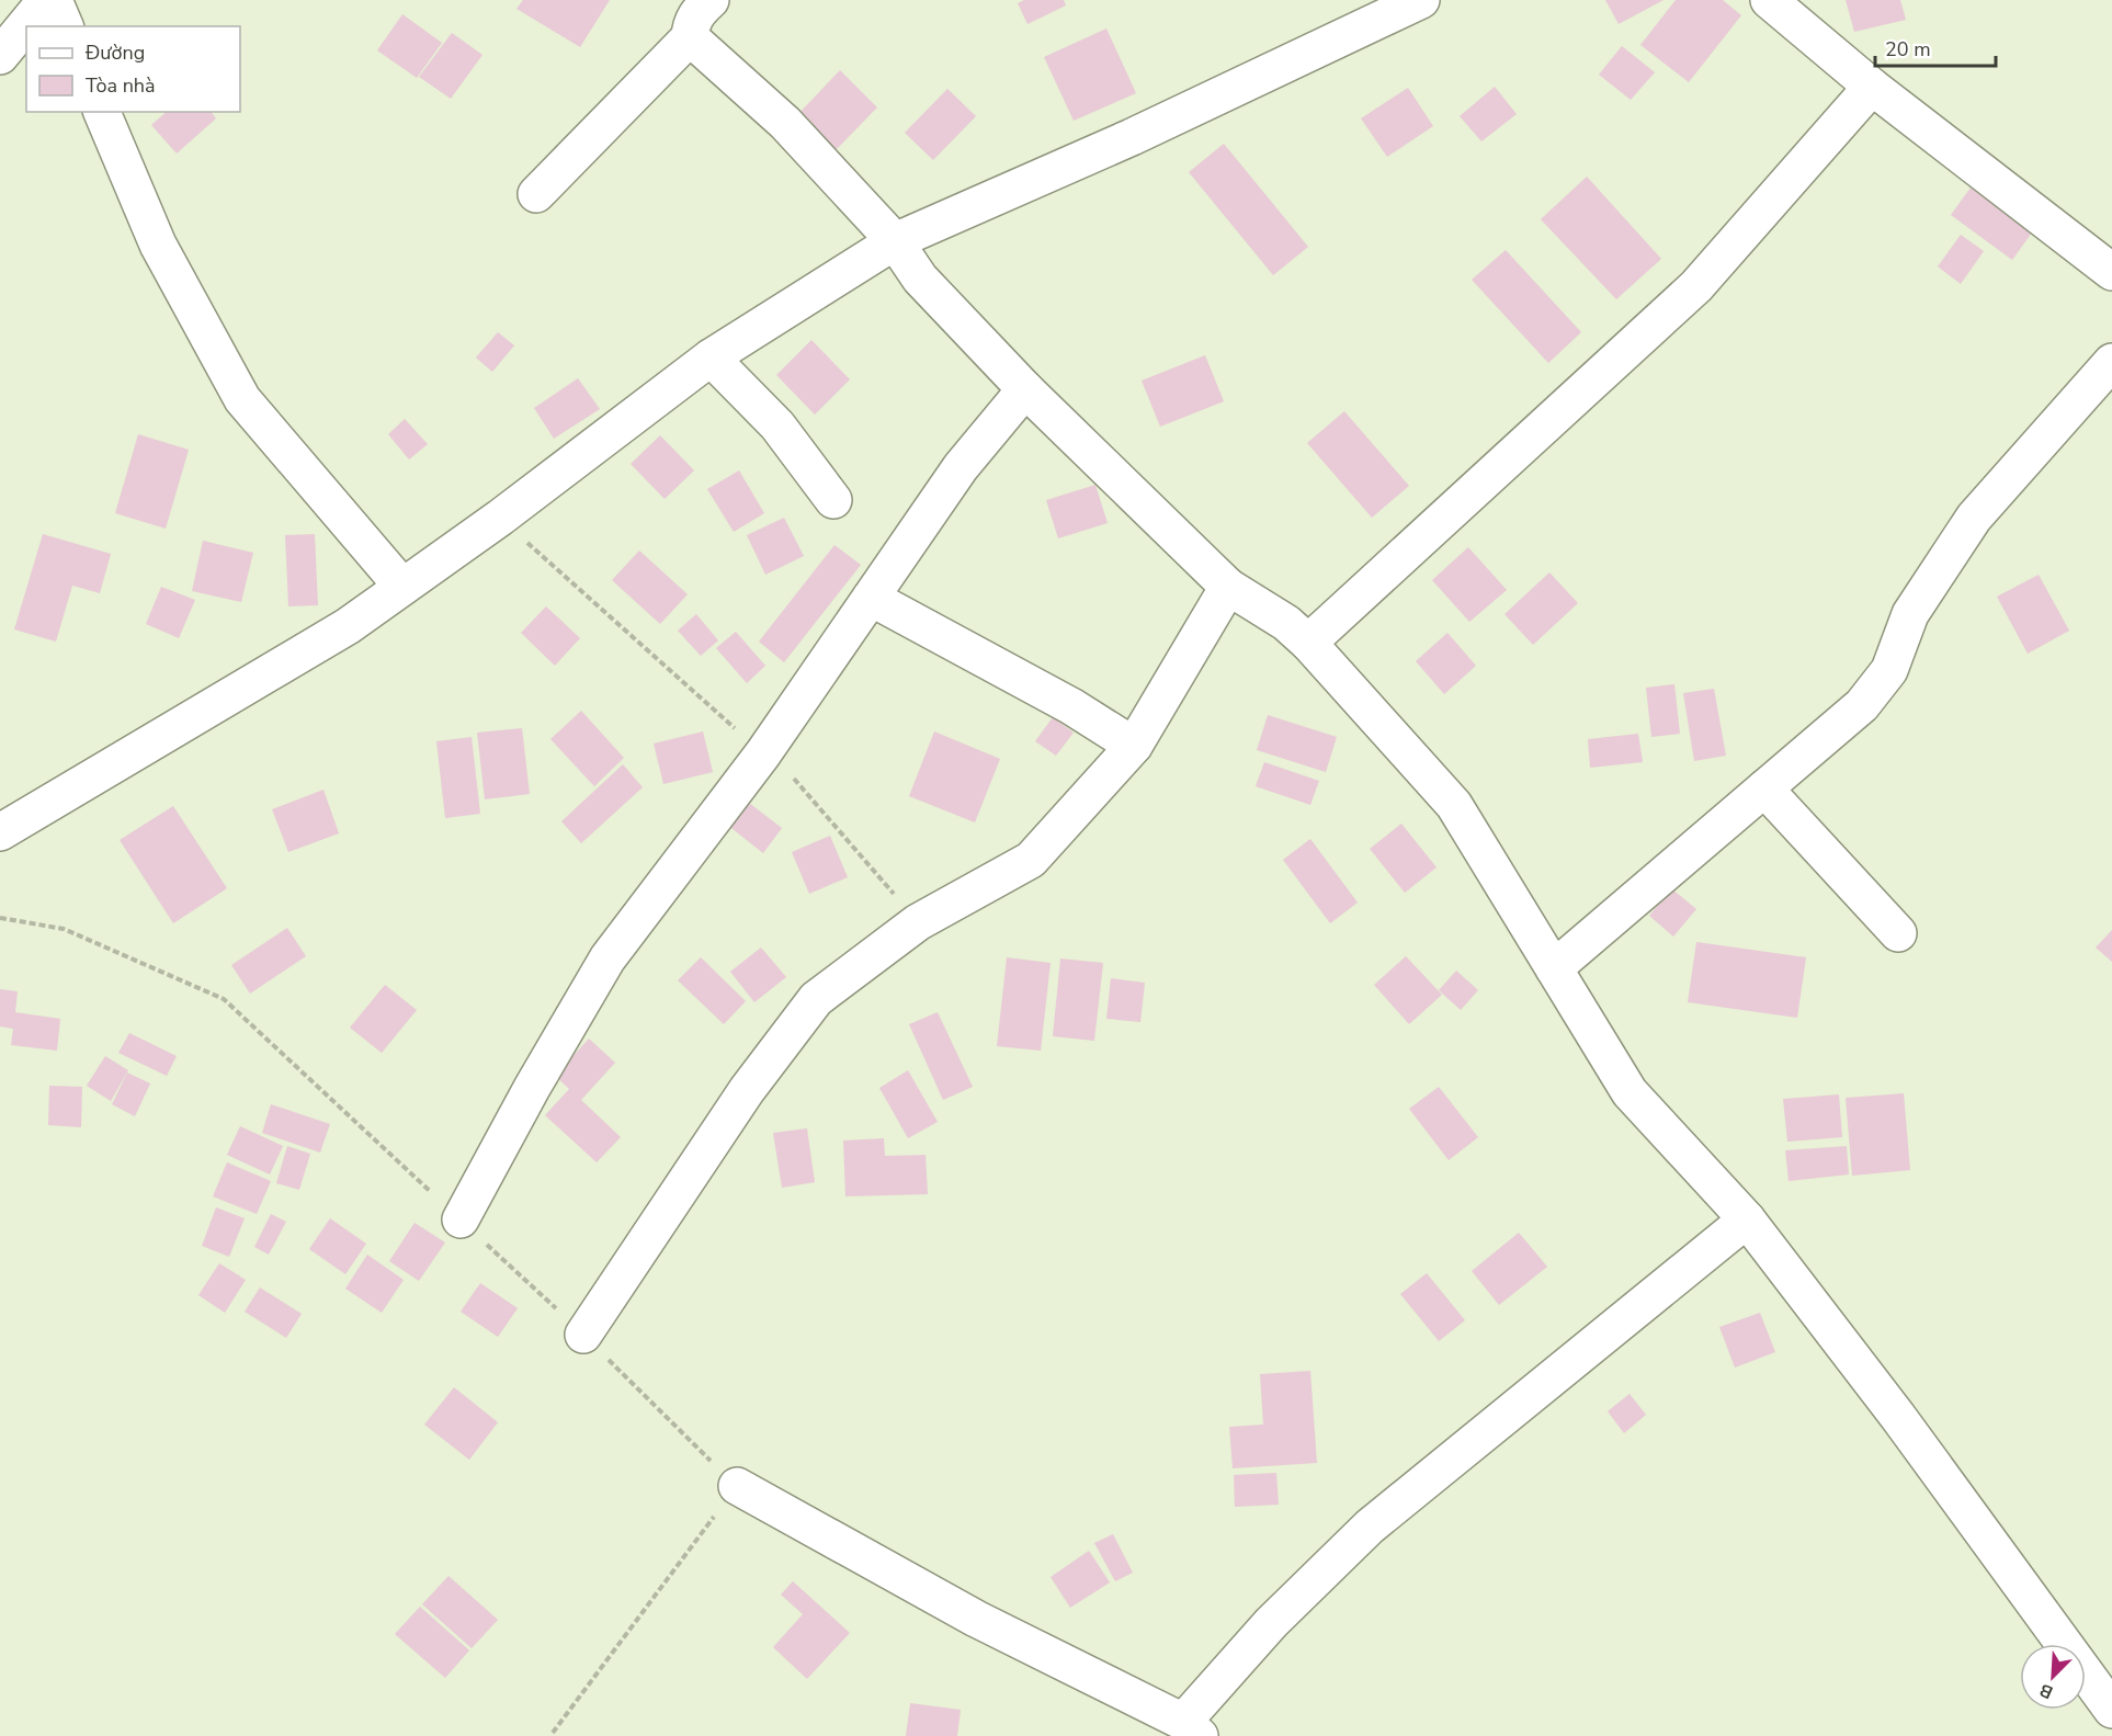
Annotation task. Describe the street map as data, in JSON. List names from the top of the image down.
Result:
{
  "legend": ["Đường", "Tòa nhà"],
  "scale_bar": "20 m",
  "north": "bottom left"
}
